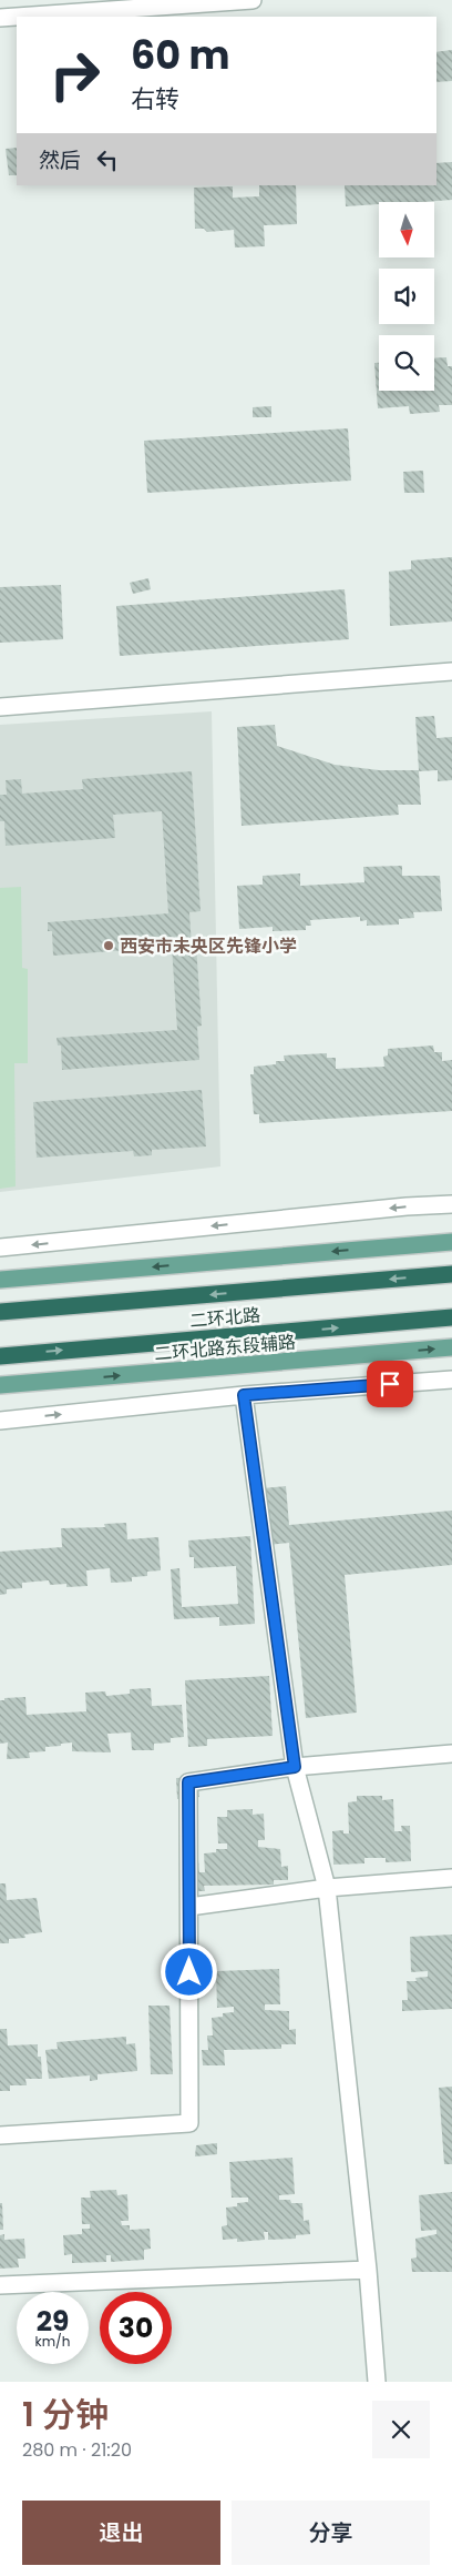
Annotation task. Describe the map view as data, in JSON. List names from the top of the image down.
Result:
{
  "streets": {
    "highway": ["二环北路"],
    "main road": ["二环北路东段辅路"]
  },
  "places": ["西安市未央区先锋小学"],
  "north": "bottom",
  "page": {
    "turn": ["60 m", "右转"],
    "then": "然后",
    "speed": "29 km/h",
    "limit": "30",
    "heading": ["1 分钟", "280 m · 21:20"],
    "buttons": ["退出", "分享"]
  }
}
